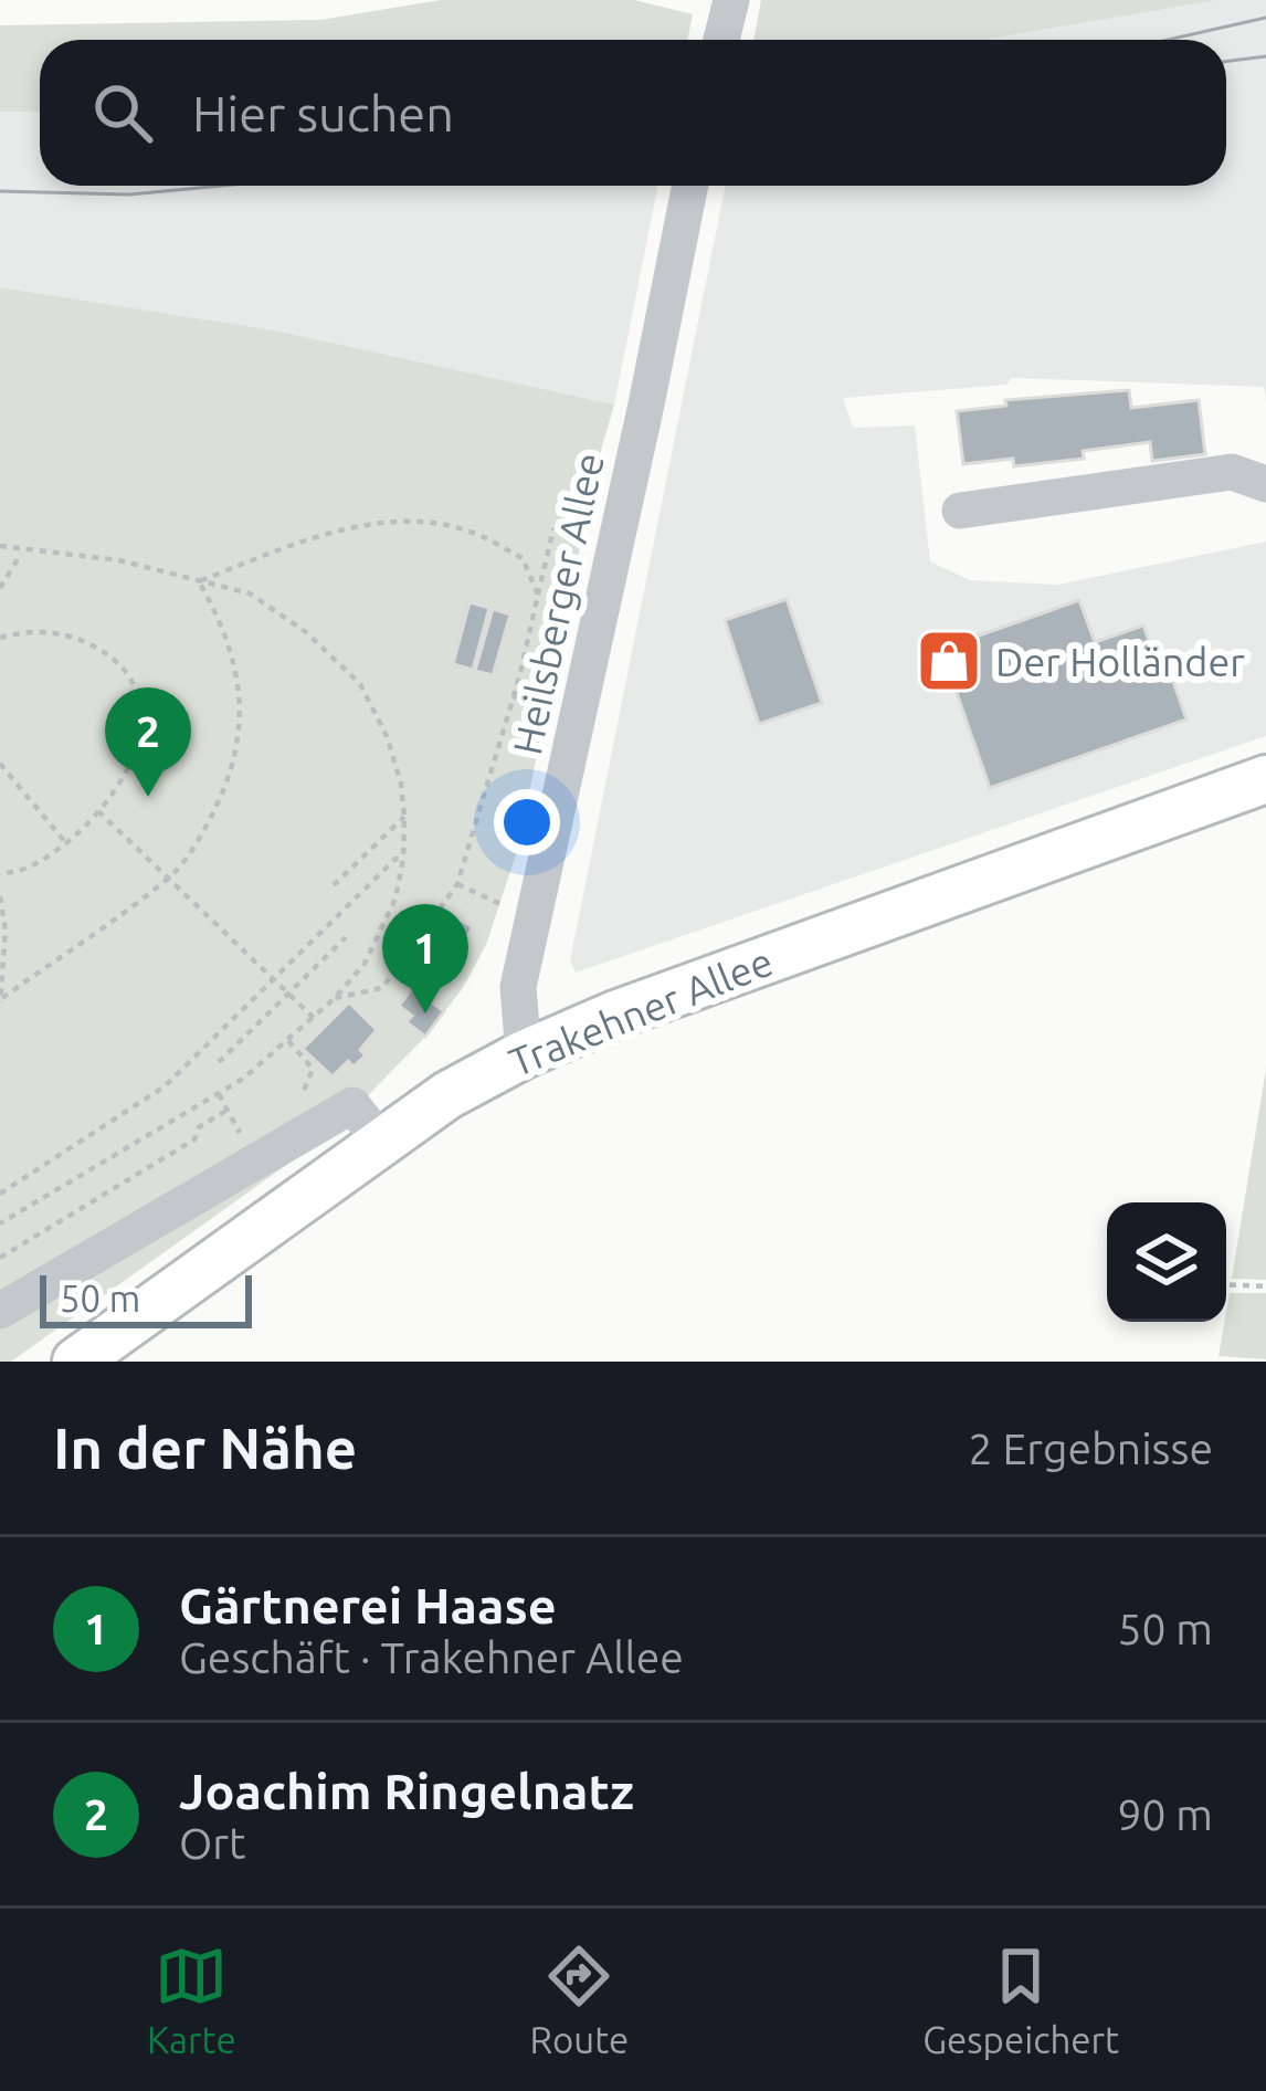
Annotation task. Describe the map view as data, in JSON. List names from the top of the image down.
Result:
{
  "streets": {
    "main road": ["Trakehner Allee"],
    "street": ["Heilsberger Allee"]
  },
  "crossings": [
    ["Heilsberger Allee", "Trakehner Allee"]
  ],
  "places": {
    "shop": ["Der Holländer"]
  },
  "scale_bar": "50 m",
  "page": {
    "search": "Hier suchen",
    "pins": ["2", "1"],
    "scale": "50 m",
    "heading": ["In der Nähe", "2 Ergebnisse"],
    "list": [
      {
        "mark": "1",
        "name": "Gärtnerei Haase",
        "note": "Geschäft · Trakehner Allee",
        "value": "50 m"
      },
      {
        "mark": "2",
        "name": "Joachim Ringelnatz",
        "note": "Ort",
        "value": "90 m"
      }
    ],
    "nav": ["Karte", "Route", "Gespeichert"]
  }
}
